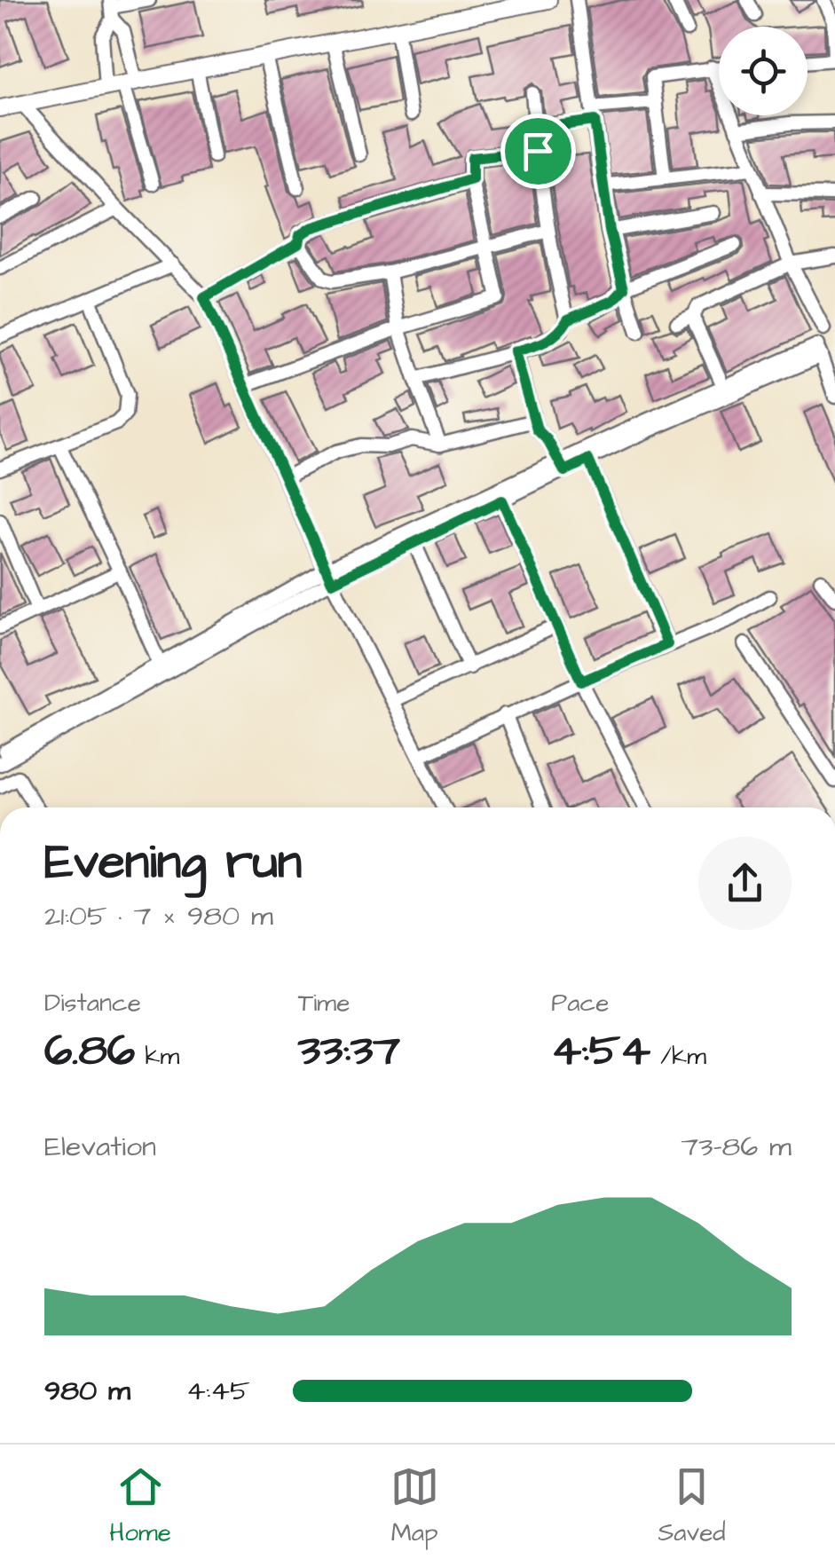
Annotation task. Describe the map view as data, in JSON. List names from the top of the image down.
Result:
{
  "page": {
    "heading": ["Evening run", "21:05 · 7 × 980 m"],
    "stats": [
      ["Distance", "6.86 km"],
      ["Time", "33:37"],
      ["Pace", "4:54 /km"]
    ],
    "chart": ["Elevation", "73–86 m"],
    "list": [
      {
        "name": "980 m",
        "note": "4:45"
      }
    ],
    "tabs": ["Home", "Map", "Saved"]
  }
}
